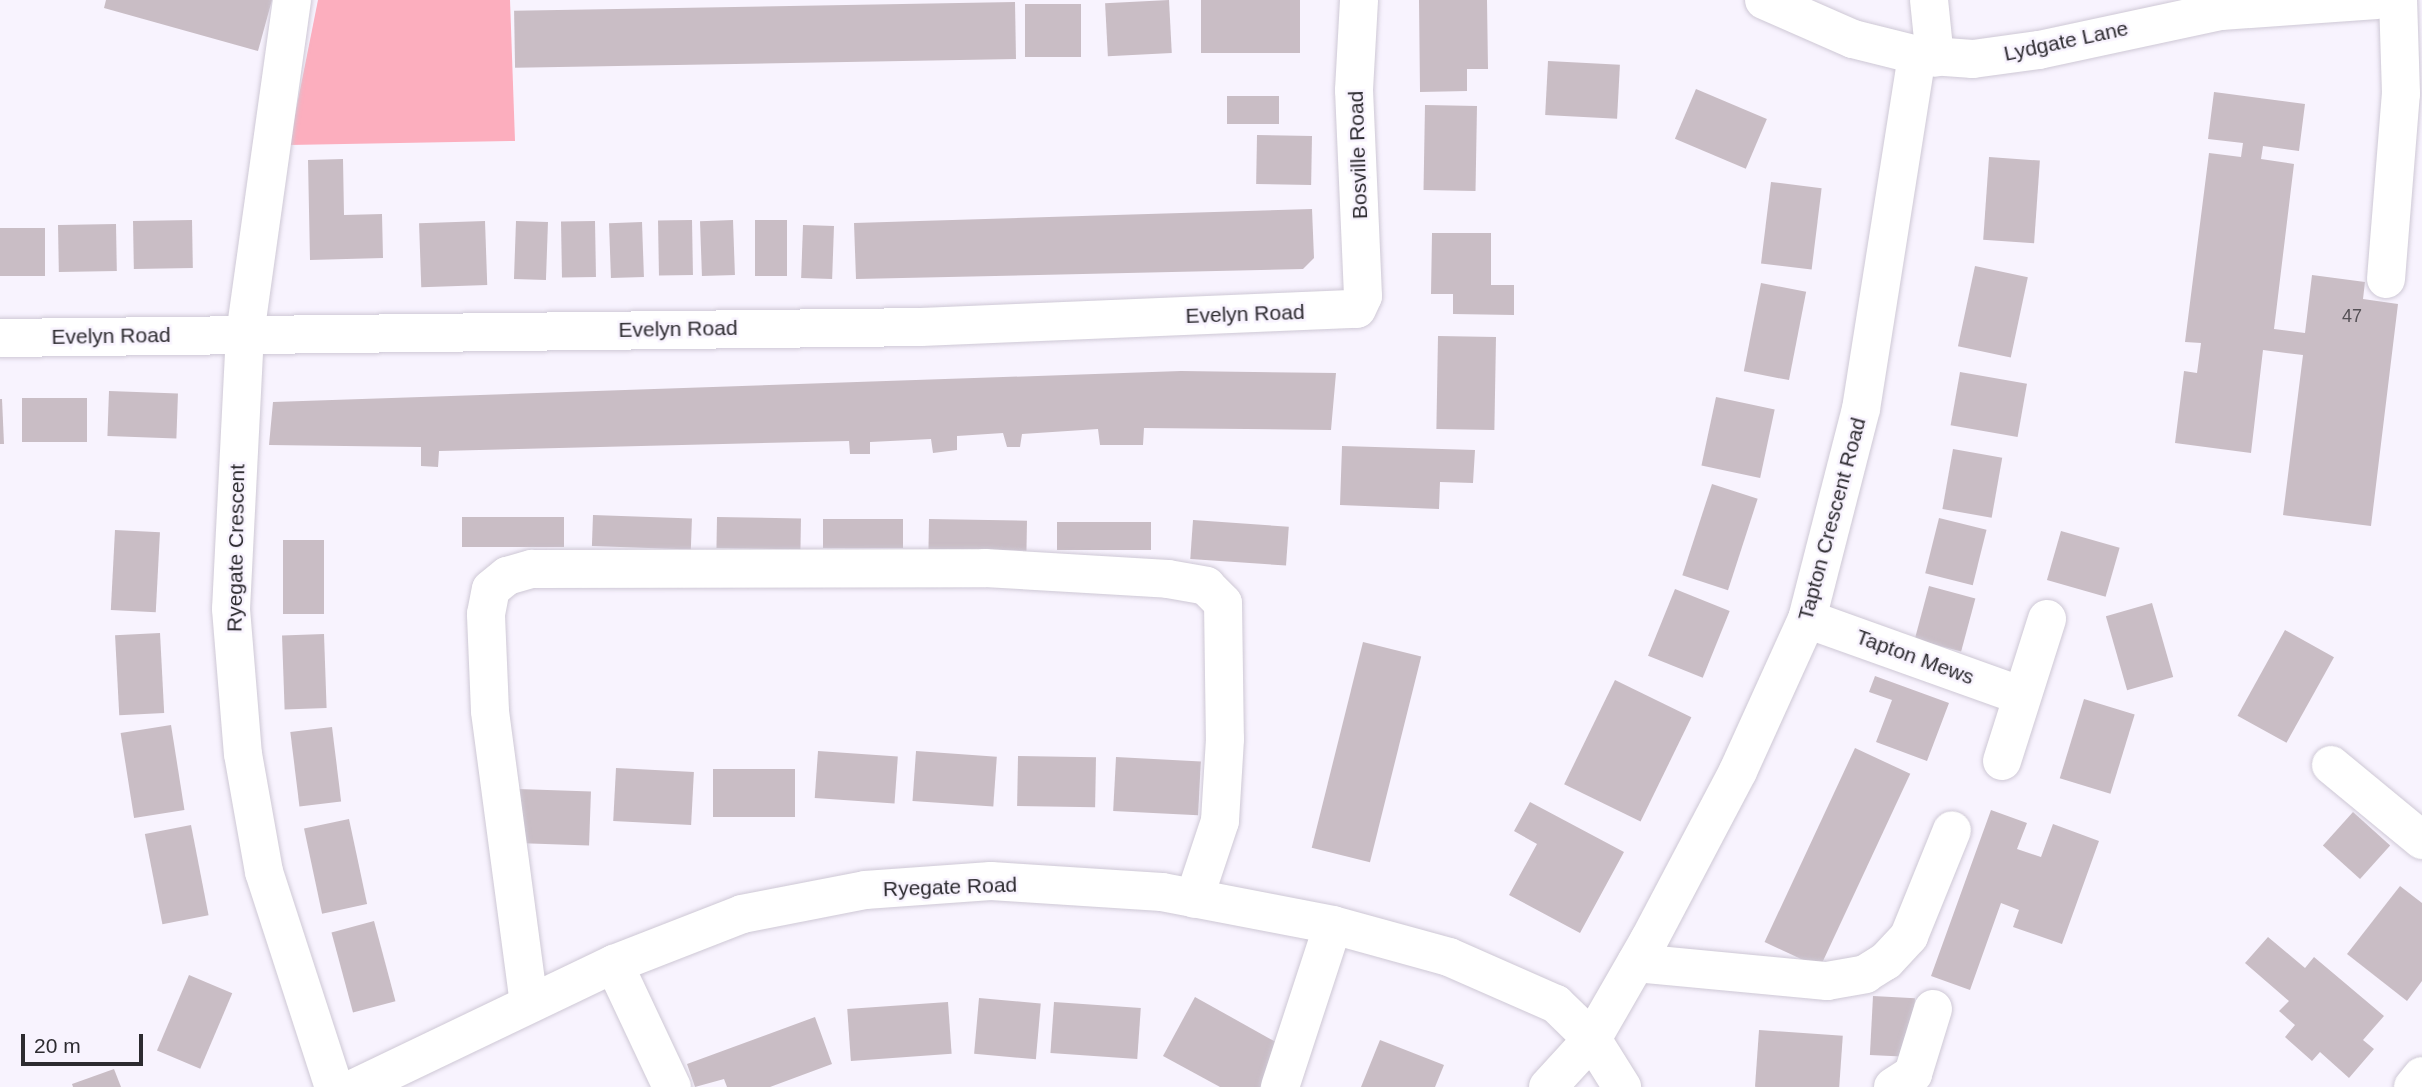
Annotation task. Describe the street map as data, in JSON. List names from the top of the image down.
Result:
{
  "streets": {
    "street": [
      "Lydgate Lane",
      "Bosville Road",
      "Evelyn Road",
      "Tapton Crescent Road",
      "Ryegate Crescent",
      "Tapton Mews",
      "Ryegate Road"
    ]
  },
  "crossings": [
    ["Lydgate Lane", "Tapton Crescent Road"],
    ["Bosville Road", "Evelyn Road"],
    ["Evelyn Road", "Ryegate Crescent"],
    ["Tapton Crescent Road", "Tapton Mews"],
    ["Tapton Crescent Road", "Ryegate Road"]
  ],
  "house_numbers": ["47"],
  "scale_bar": "20 m"
}
